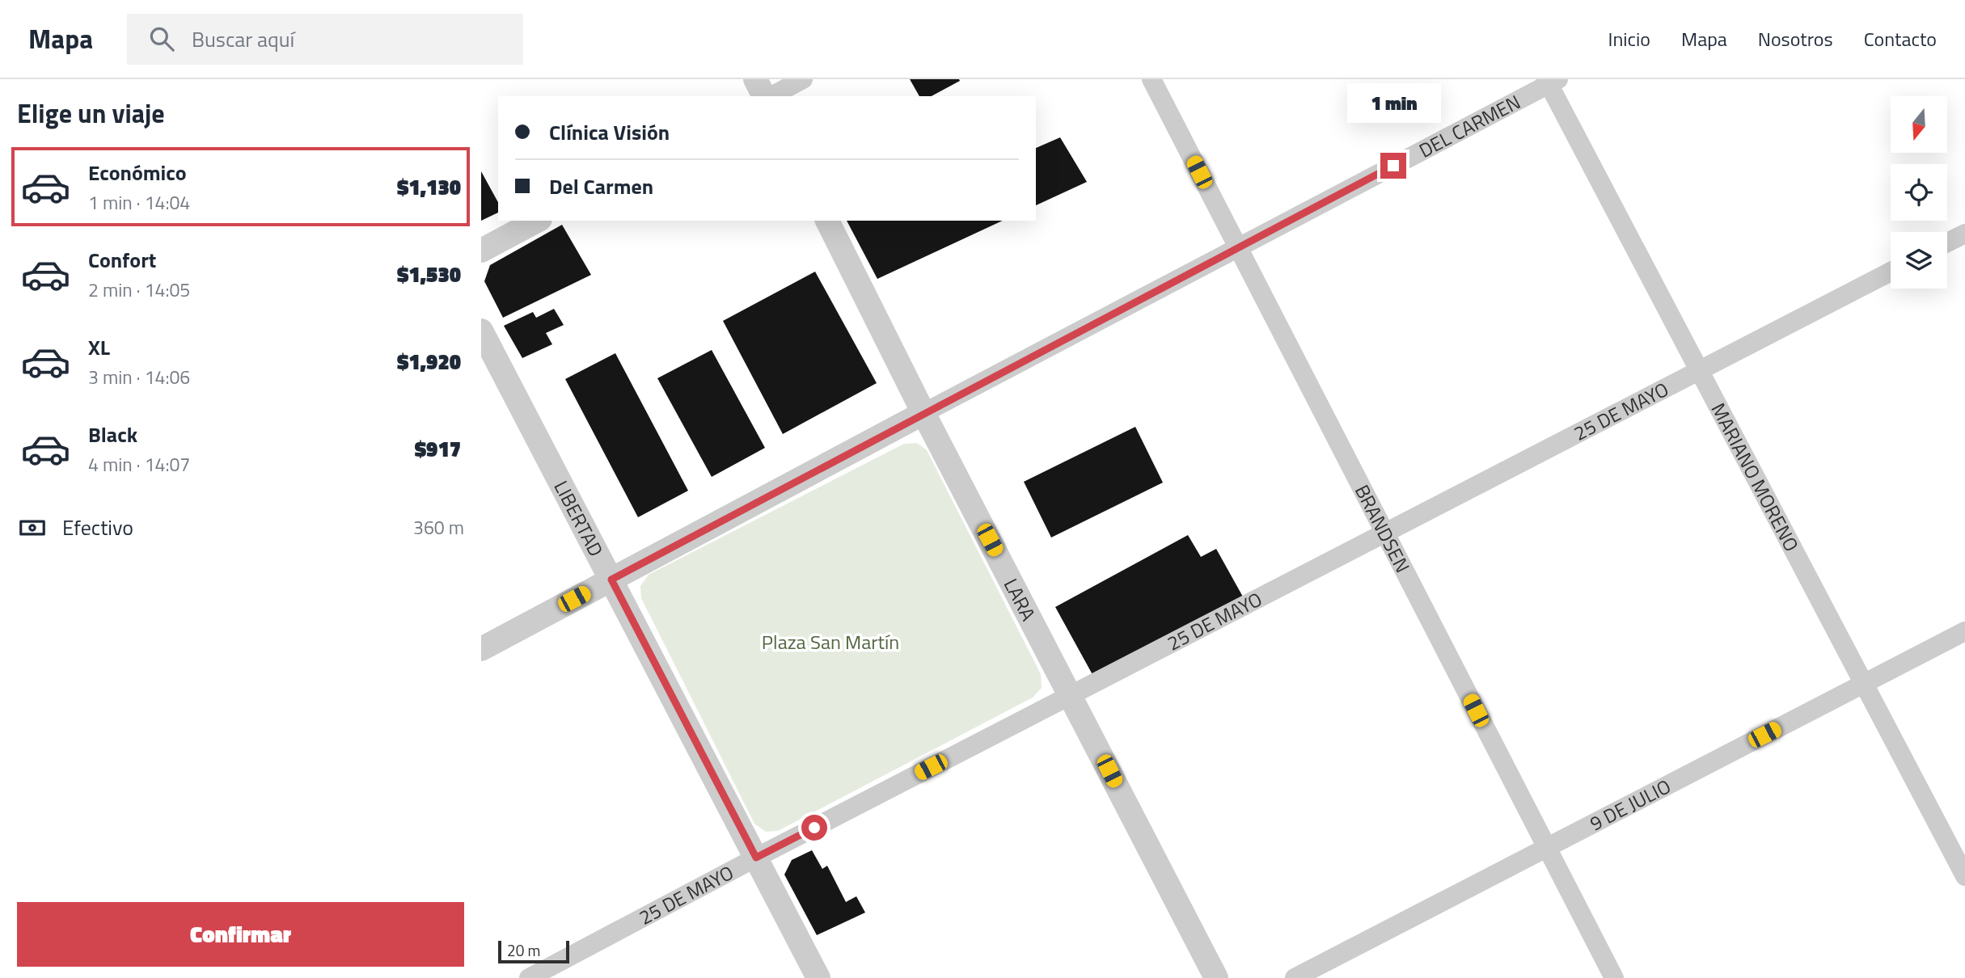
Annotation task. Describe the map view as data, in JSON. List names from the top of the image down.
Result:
{
  "streets": {
    "street": [
      "DEL CARMEN",
      "25 DE MAYO",
      "MARIANO MORENO",
      "LIBERTAD",
      "BRANDSEN",
      "LARA",
      "9 DE JULIO"
    ]
  },
  "crossings": [
    ["DEL CARMEN", "MARIANO MORENO"],
    ["DEL CARMEN", "LIBERTAD"],
    ["DEL CARMEN", "BRANDSEN"],
    ["DEL CARMEN", "LARA"],
    ["25 DE MAYO", "MARIANO MORENO"],
    ["25 DE MAYO", "LIBERTAD"],
    ["25 DE MAYO", "BRANDSEN"],
    ["25 DE MAYO", "LARA"],
    ["MARIANO MORENO", "9 DE JULIO"],
    ["BRANDSEN", "9 DE JULIO"]
  ],
  "parks": ["Plaza San Martín"],
  "scale_bar": "20 m",
  "north": "bottom",
  "page": {
    "header": "Mapa",
    "search": "Buscar aquí",
    "nav": [
      "Inicio",
      "Mapa",
      "Nosotros",
      "Contacto"
    ],
    "heading": "Elige un viaje",
    "bubble": "1 min",
    "banner": ["Clínica Visión", "Del Carmen"],
    "list": [
      {
        "name": "Económico",
        "note": "1 min · 14:04",
        "value": "$1,130"
      },
      {
        "name": "Confort",
        "note": "2 min · 14:05",
        "value": "$1,530"
      },
      {
        "name": "XL",
        "note": "3 min · 14:06",
        "value": "$1,920"
      },
      {
        "name": "Black",
        "note": "4 min · 14:07",
        "value": "$917"
      }
    ],
    "pay": ["Efectivo", "360 m"],
    "buttons": "Confirmar",
    "scale": "20 m"
  }
}
